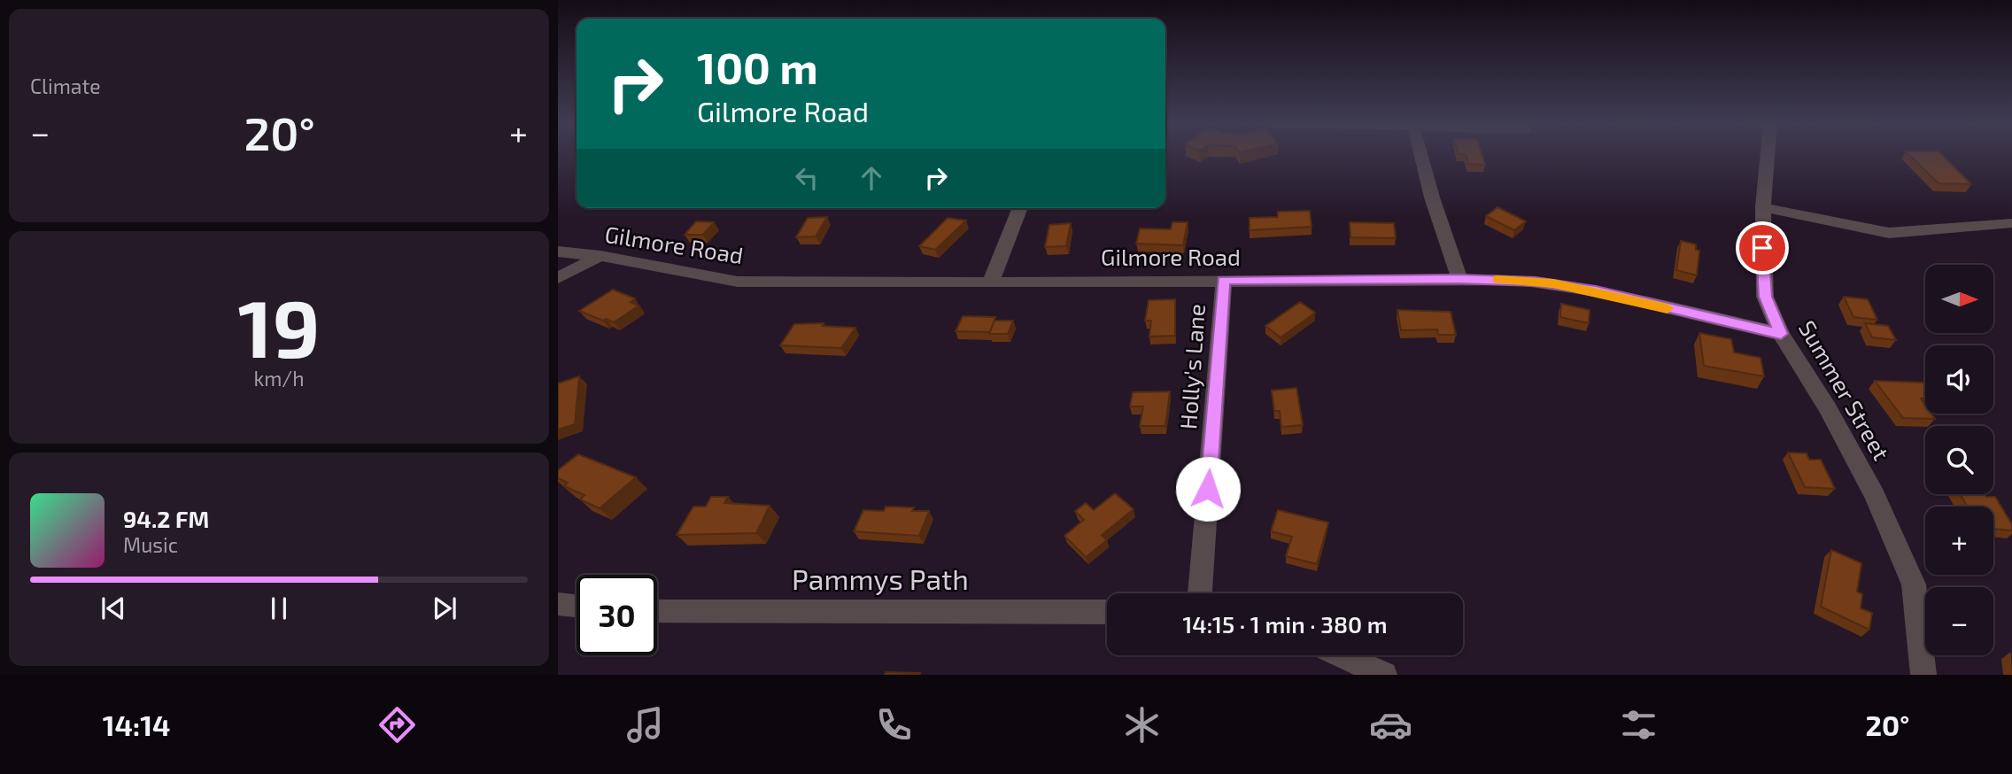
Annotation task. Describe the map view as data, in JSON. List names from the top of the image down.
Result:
{
  "streets": {
    "street": [
      "Gilmore Road",
      "Holly's Lane",
      "Summer Street",
      "Pammys Path"
    ]
  },
  "crossings": [
    ["Gilmore Road", "Holly's Lane"],
    ["Gilmore Road", "Summer Street"]
  ],
  "north": "right",
  "page": {
    "tile": [
      "Climate",
      ["19", "km/h"]
    ],
    "turn": ["100 m", "Gilmore Road"],
    "heat": ["−", "20°", "+"],
    "map_buttons": ["+", "−"],
    "song": ["94.2 FM", "Music"],
    "limit": "30",
    "trip": "14:15 · 1 min · 380 m",
    "tabs": ["14:14", "20°"]
  }
}
